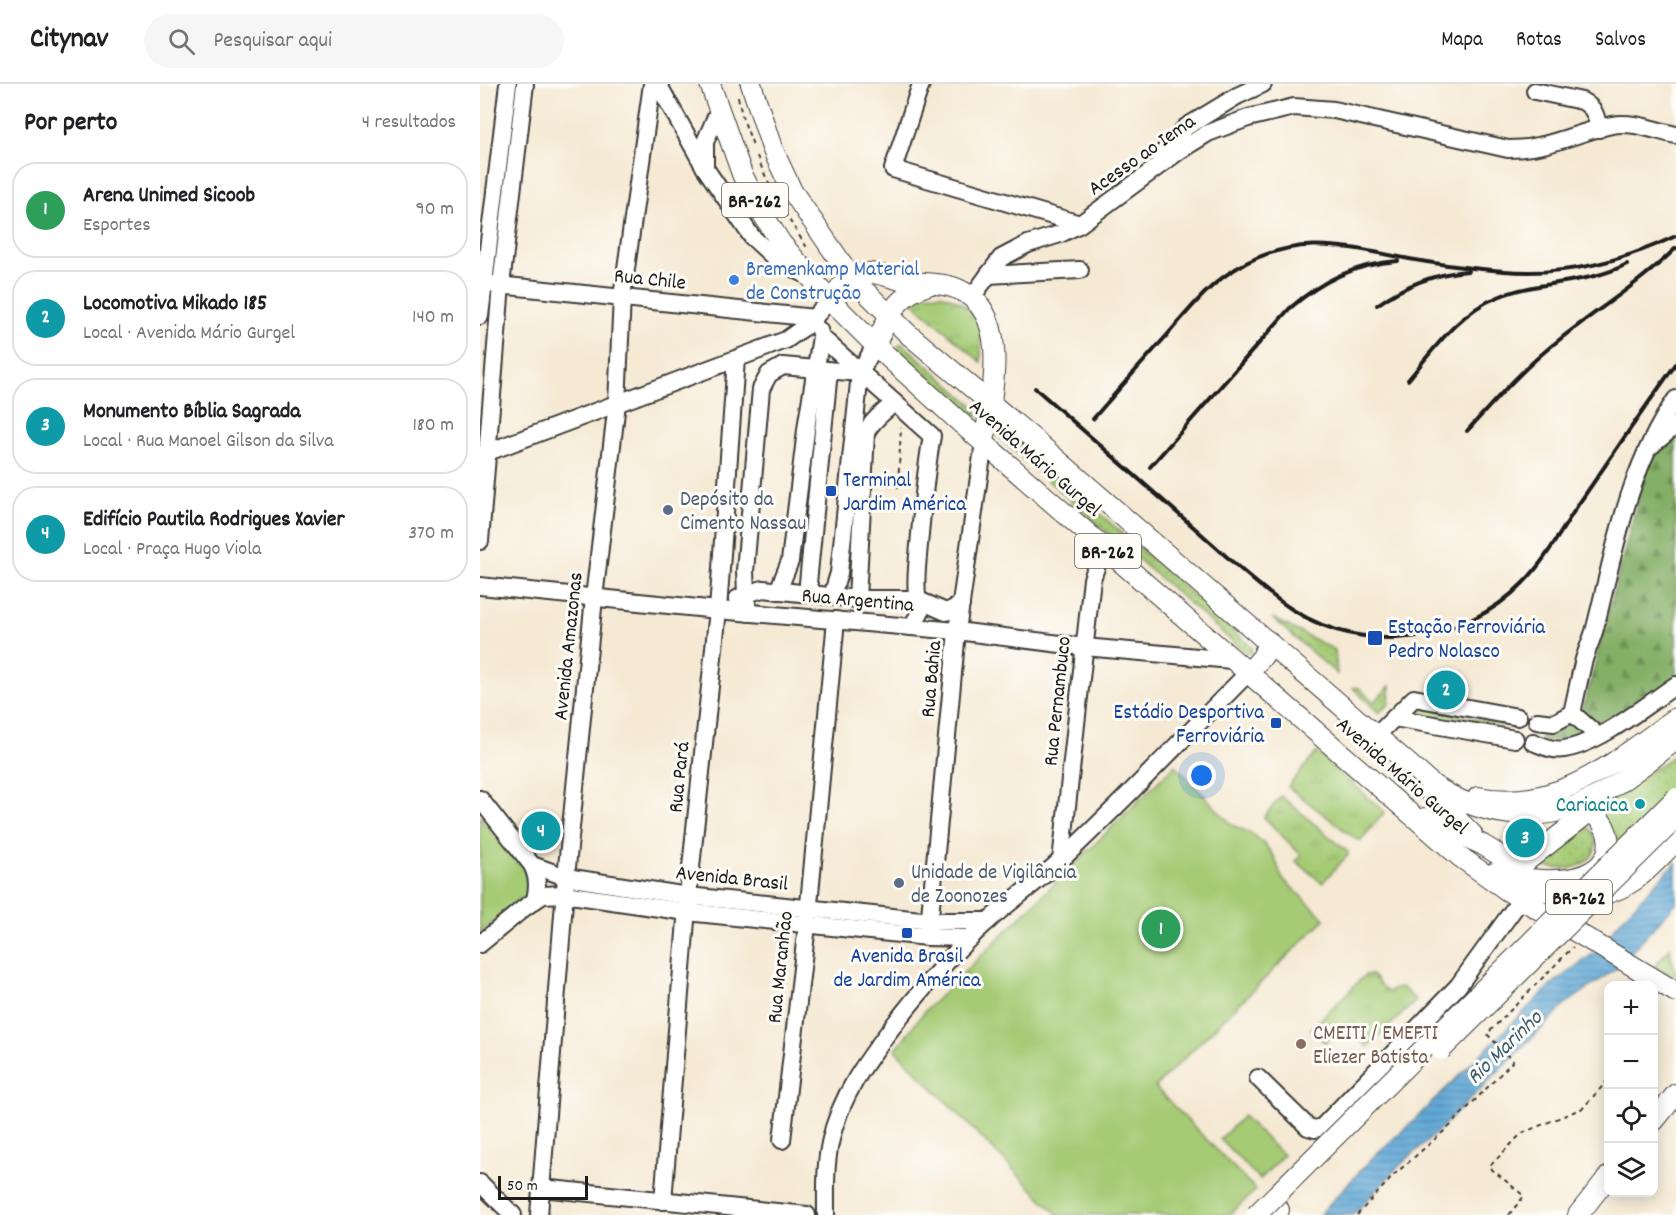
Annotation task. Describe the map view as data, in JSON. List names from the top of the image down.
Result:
{
  "streets": {
    "main road": ["BR-262", "Avenida Mário Gurgel"],
    "street": [
      "Acesso ao Iema",
      "Rua Chile",
      "Rua Argentina",
      "Avenida Amazonas",
      "Rua Bahia",
      "Rua Pernambuco",
      "Rua Pará",
      "Avenida Brasil",
      "Rua Maranhão"
    ]
  },
  "crossings": [
    ["BR-262", "Avenida Mário Gurgel"],
    ["Rua Chile", "Avenida Amazonas"],
    ["Avenida Mário Gurgel", "Rua Argentina"],
    ["Avenida Mário Gurgel", "Rua Bahia"],
    ["Avenida Mário Gurgel", "Rua Pernambuco"],
    ["Rua Argentina", "Avenida Amazonas"],
    ["Rua Argentina", "Rua Bahia"],
    ["Rua Argentina", "Rua Pernambuco"],
    ["Rua Argentina", "Rua Pará"],
    ["Rua Argentina", "Rua Maranhão"],
    ["Avenida Amazonas", "Avenida Brasil"],
    ["Rua Bahia", "Avenida Brasil"],
    ["Rua Pará", "Avenida Brasil"],
    ["Avenida Brasil", "Rua Maranhão"]
  ],
  "water": ["Rio Marinho"],
  "places": {
    "other": [
      "Bremenkamp Material de Construção",
      "Depósito da Cimento Nassau",
      "Cariacica",
      "Unidade de Vigilância de Zoonozes",
      "CMEITI / EMEFTI Eliezer Batista"
    ],
    "transit": [
      "Terminal Jardim América",
      "Estação Ferroviária Pedro Nolasco",
      "Estádio Desportiva Ferroviária",
      "Avenida Brasil de Jardim América"
    ]
  },
  "scale_bar": "50 m",
  "page": {
    "header": "Citynav",
    "search": "Pesquisar aqui",
    "nav": ["Mapa", "Rotas", "Salvos"],
    "heading": ["Por perto", "4 resultados"],
    "list": [
      {
        "mark": "1",
        "name": "Arena Unimed Sicoob",
        "note": "Esportes",
        "value": "90 m"
      },
      {
        "mark": "2",
        "name": "Locomotiva Mikado 185",
        "note": "Local · Avenida Mário Gurgel",
        "value": "140 m"
      },
      {
        "mark": "3",
        "name": "Monumento Bíblia Sagrada",
        "note": "Local · Rua Manoel Gilson da Silva",
        "value": "180 m"
      },
      {
        "mark": "4",
        "name": "Edifício Pautila Rodrigues Xavier",
        "note": "Local · Praça Hugo Viola",
        "value": "370 m"
      }
    ],
    "pins": [
      "2",
      "4",
      "3",
      "1"
    ],
    "map_buttons": ["+", "−"],
    "scale": "50 m"
  }
}
